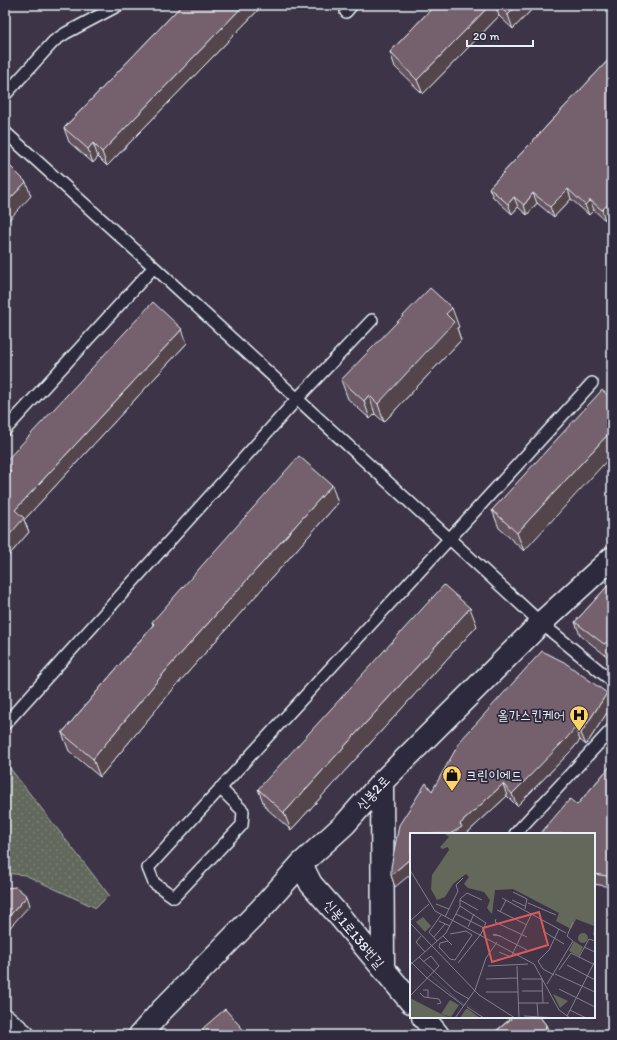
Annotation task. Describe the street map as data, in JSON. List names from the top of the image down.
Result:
{
  "streets": {
    "street": ["신봉2로", "신봉1로138번길"]
  },
  "crossings": [
    ["신봉2로", "신봉1로138번길"]
  ],
  "places": {
    "hospital": ["올가스킨케어"],
    "shop": ["크린이에드"]
  },
  "scale_bar": "20 m"
}
